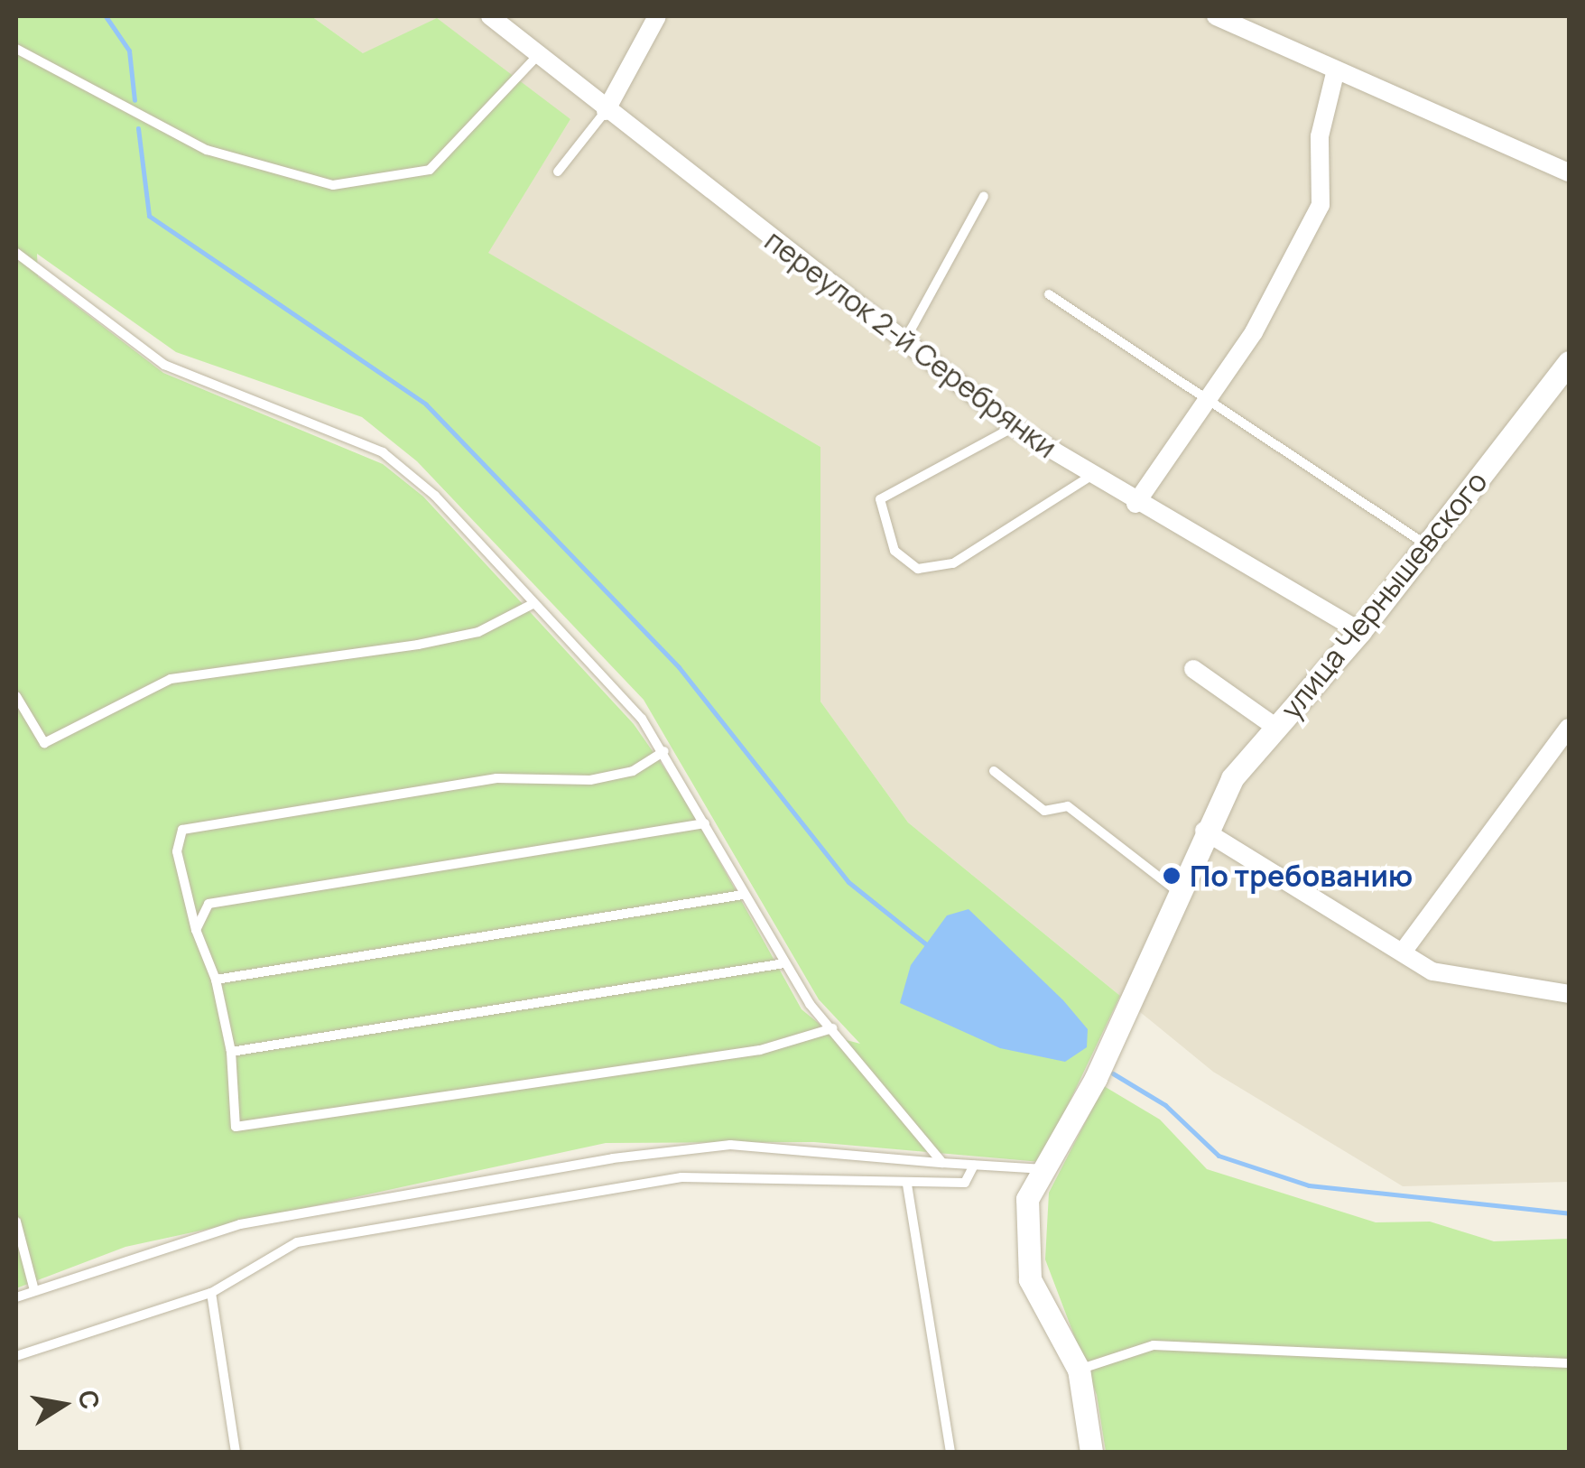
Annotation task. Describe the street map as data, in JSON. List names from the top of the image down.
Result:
{
  "streets": {
    "street": ["переулок 2-й Серебрянки", "улица Чернышевского"]
  },
  "crossings": [
    ["переулок 2-й Серебрянки", "улица Чернышевского"]
  ],
  "places": ["По требованию"],
  "north": "right"
}
